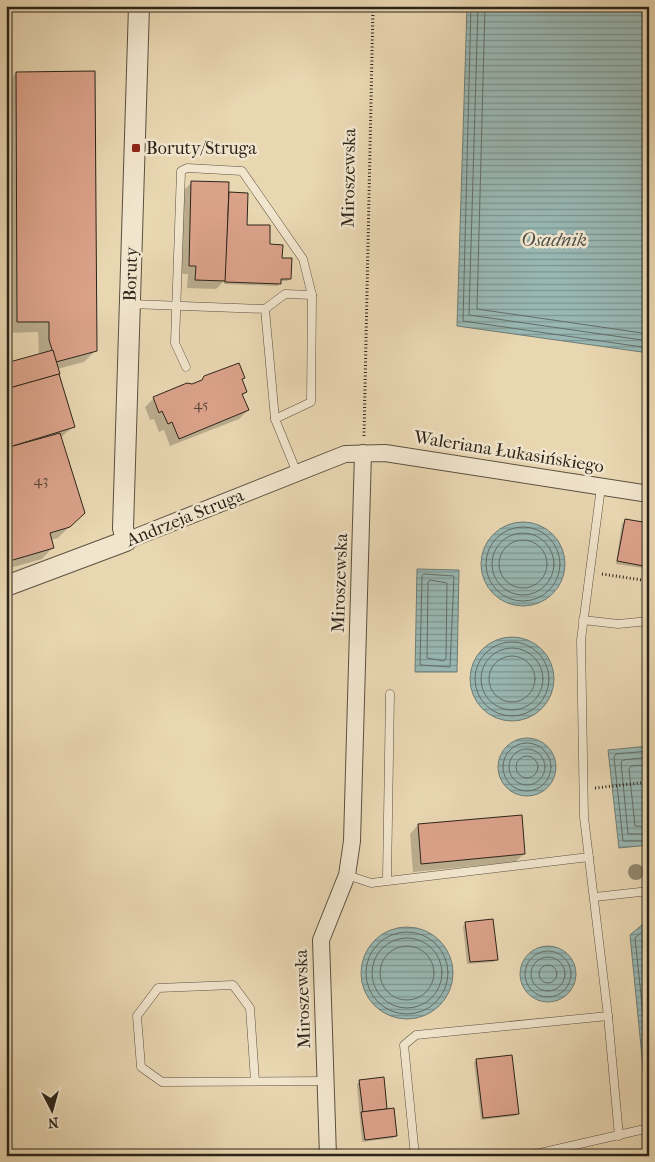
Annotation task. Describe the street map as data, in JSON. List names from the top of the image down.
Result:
{
  "streets": {
    "street": [
      "Miroszewska",
      "Boruty",
      "Waleriana Łukasińskiego",
      "Andrzeja Struga"
    ]
  },
  "crossings": [
    ["Miroszewska", "Waleriana Łukasińskiego"],
    ["Miroszewska", "Andrzeja Struga"],
    ["Boruty", "Andrzeja Struga"],
    ["Waleriana Łukasińskiego", "Andrzeja Struga"]
  ],
  "water": ["Osadnik"],
  "places": {
    "transit": ["Boruty/Struga"]
  },
  "house_numbers": ["45", "43"],
  "north": "bottom"
}
